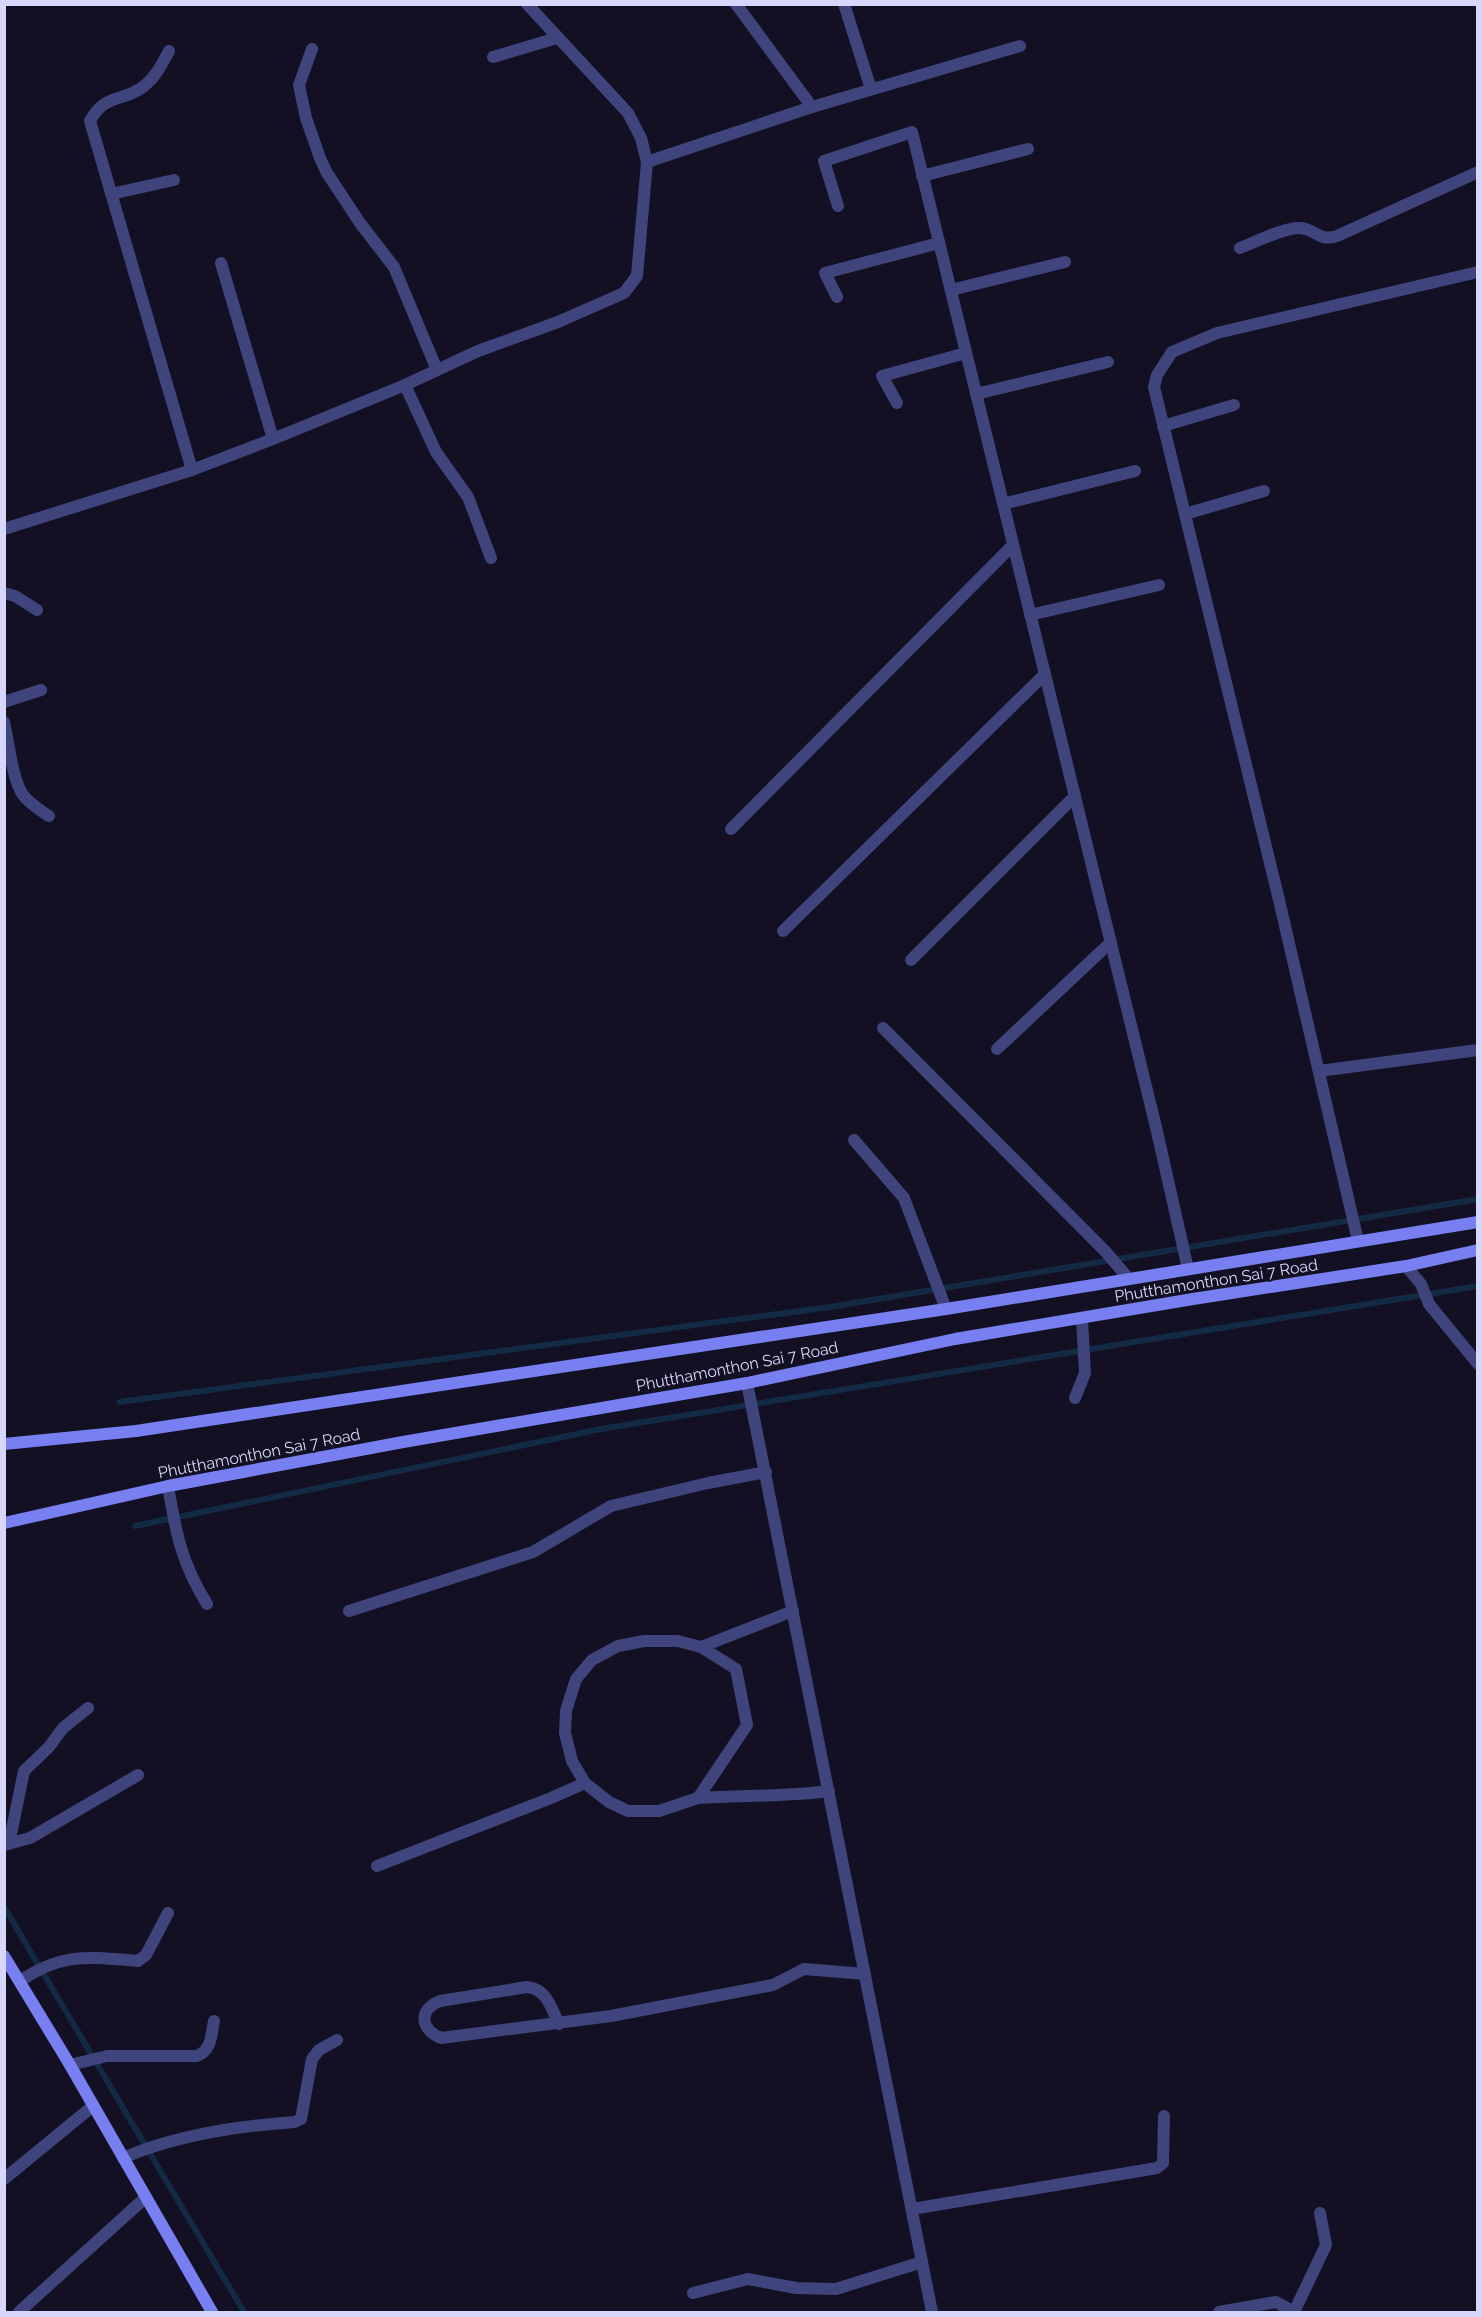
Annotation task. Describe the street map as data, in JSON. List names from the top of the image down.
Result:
{
  "streets": {
    "main road": ["Phutthamonthon Sai 7 Road"]
  }
}
